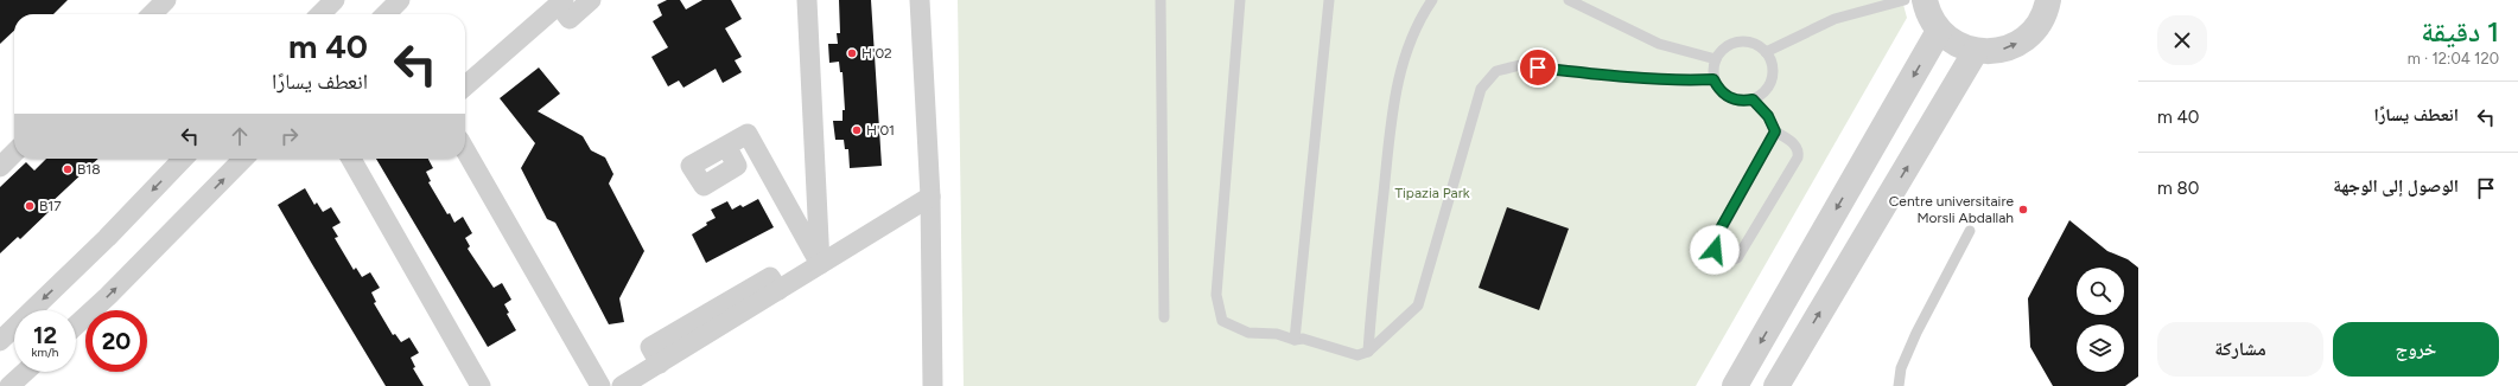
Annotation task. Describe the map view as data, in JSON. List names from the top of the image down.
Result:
{
  "parks": ["Tipazia Park"],
  "places": [
    "H'02",
    "H'01",
    "B18",
    "B17",
    "Centre universitaire Morsli Abdallah"
  ],
  "page": {
    "heading": ["1 دقيقة", "120 m · 12:04"],
    "turn": ["40 m", "انعطف يسارًا"],
    "list": [
      {
        "name": "انعطف يسارًا",
        "value": "40 m"
      },
      {
        "name": "الوصول إلى الوجهة",
        "value": "80 m"
      }
    ],
    "speed": "12 km/h",
    "limit": "20",
    "buttons": ["خروج", "مشاركة"]
  }
}
